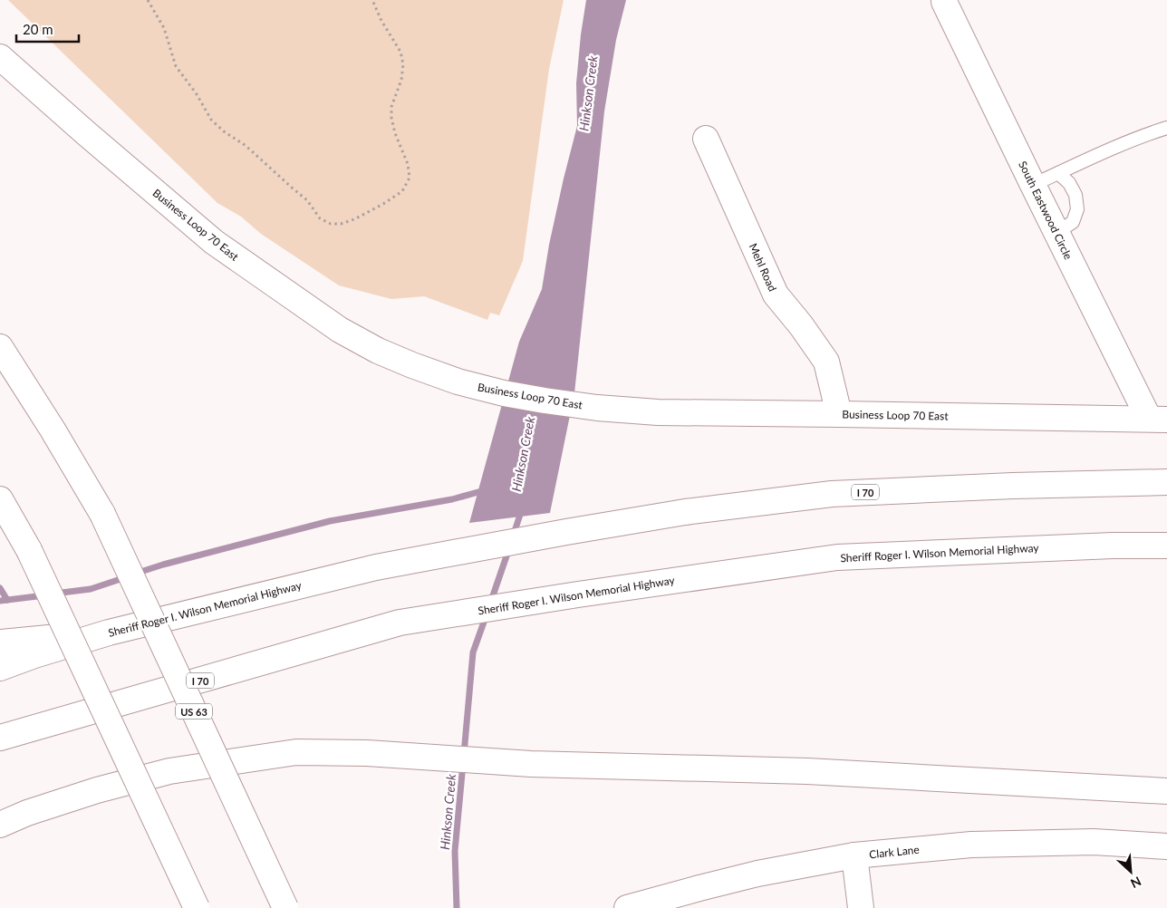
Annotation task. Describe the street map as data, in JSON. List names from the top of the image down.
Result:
{
  "streets": {
    "main road": [
      "South Eastwood Circle",
      "Business Loop 70 East",
      "Mehl Road",
      "I 70",
      "Sheriff Roger I. Wilson Memorial Highway",
      "US 63",
      "Clark Lane"
    ]
  },
  "crossings": [
    ["South Eastwood Circle", "Business Loop 70 East"],
    ["Business Loop 70 East", "Mehl Road"]
  ],
  "water": ["Hinkson Creek"],
  "scale_bar": "20 m",
  "north": "bottom right"
}
